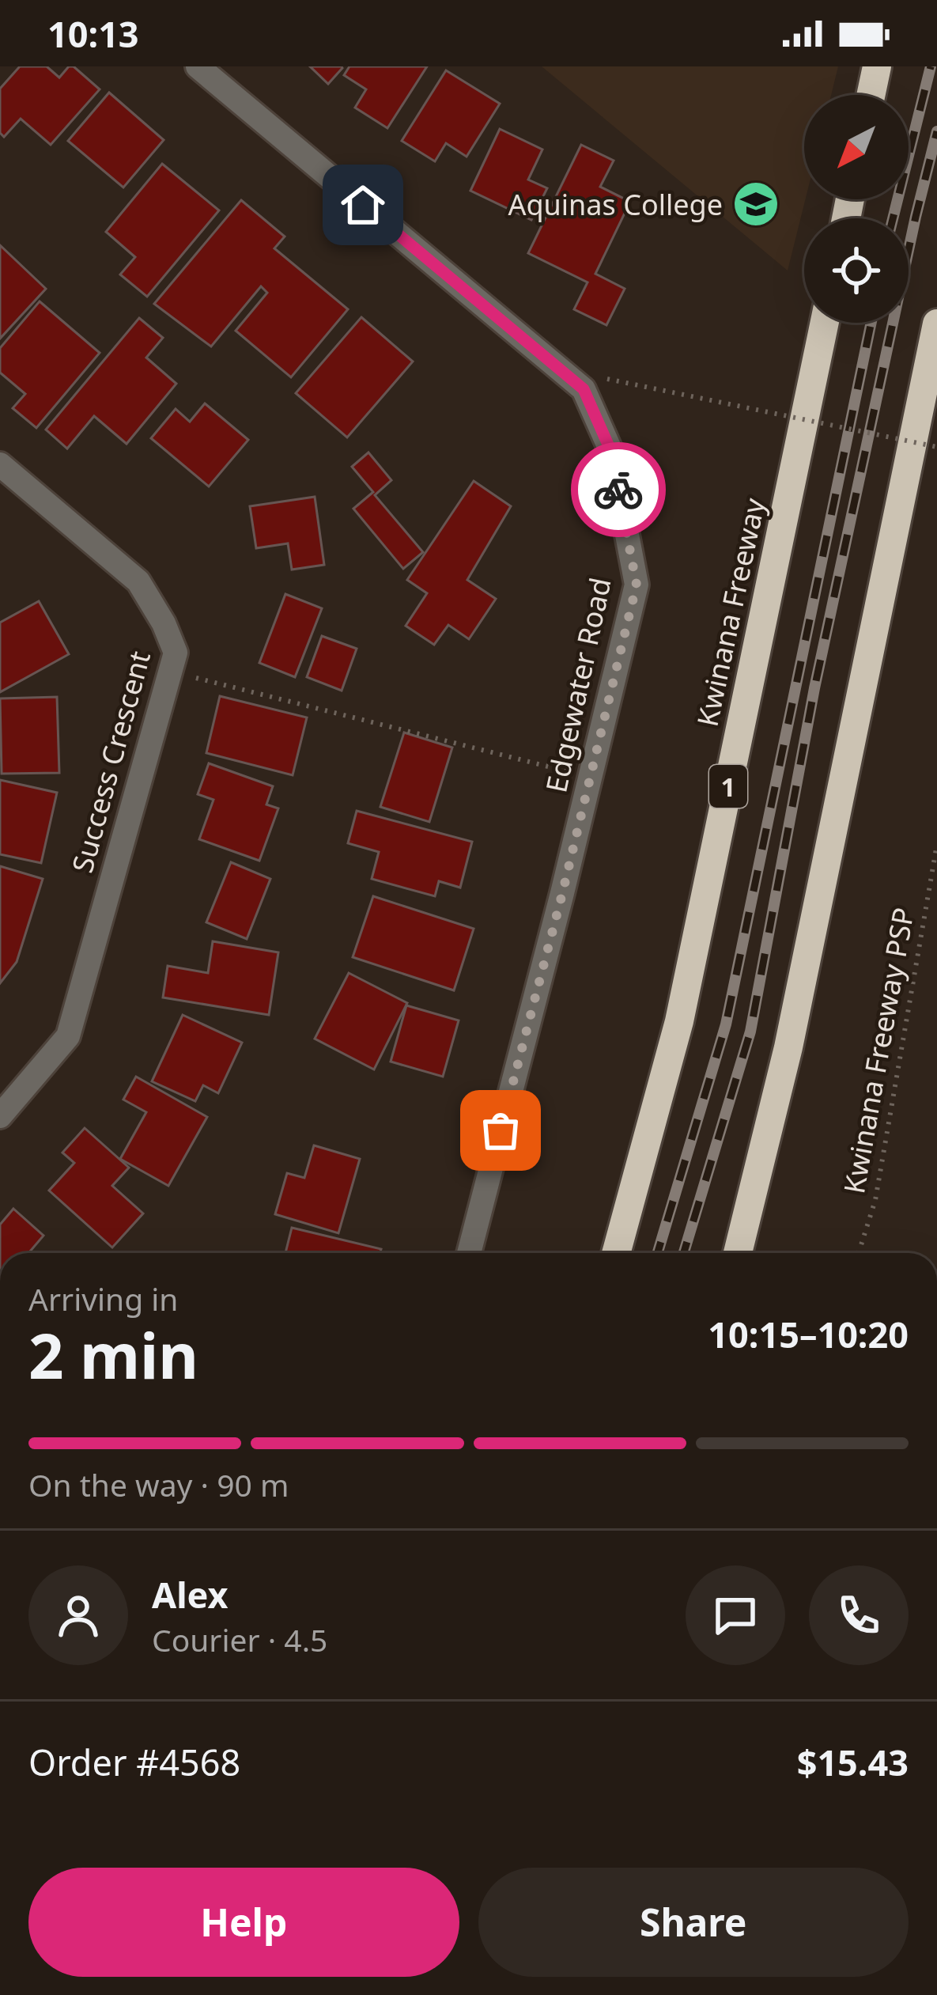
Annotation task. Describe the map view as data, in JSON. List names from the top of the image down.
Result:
{
  "streets": {
    "highway": ["Kwinana Freeway", "1"],
    "street": ["Edgewater Road", "Success Crescent"],
    "path": ["Kwinana Freeway PSP"]
  },
  "places": {
    "school or university": ["Aquinas College"]
  },
  "north": "bottom left",
  "page": {
    "status": "10:13",
    "heading": ["2 min", "Arriving in", "10:15–10:20"],
    "panel": [
      "Alex",
      "Courier · 4.5",
      "Order #4568",
      "$15.43"
    ],
    "bar": "On the way · 90 m",
    "buttons": ["Help", "Share"]
  }
}
